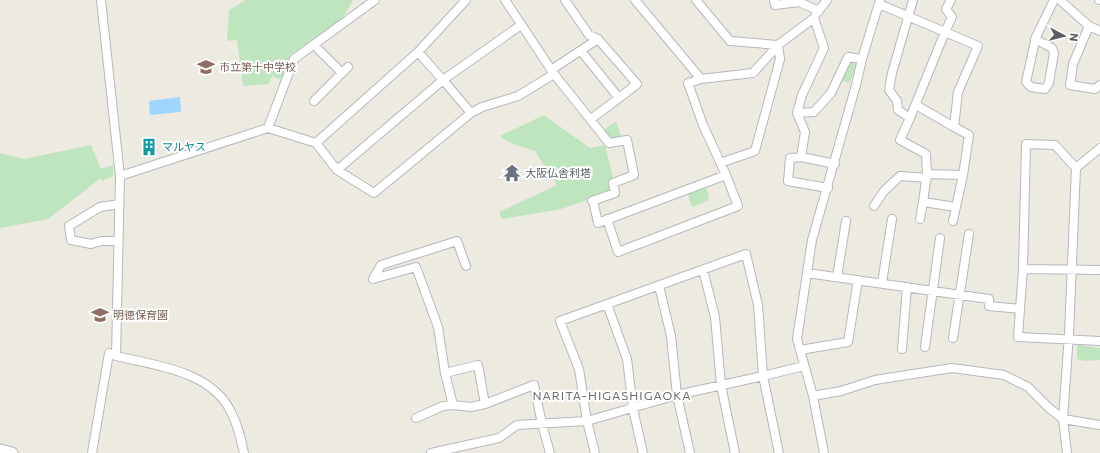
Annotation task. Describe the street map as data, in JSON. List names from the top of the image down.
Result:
{
  "districts": ["NARITA-HIGASHIGAOKA"],
  "places": {
    "school or university": ["市立第十中学校", "明徳保育園"],
    "building": ["マルヤス"],
    "temple": ["大阪仏舎利塔"]
  },
  "north": "right"
}
